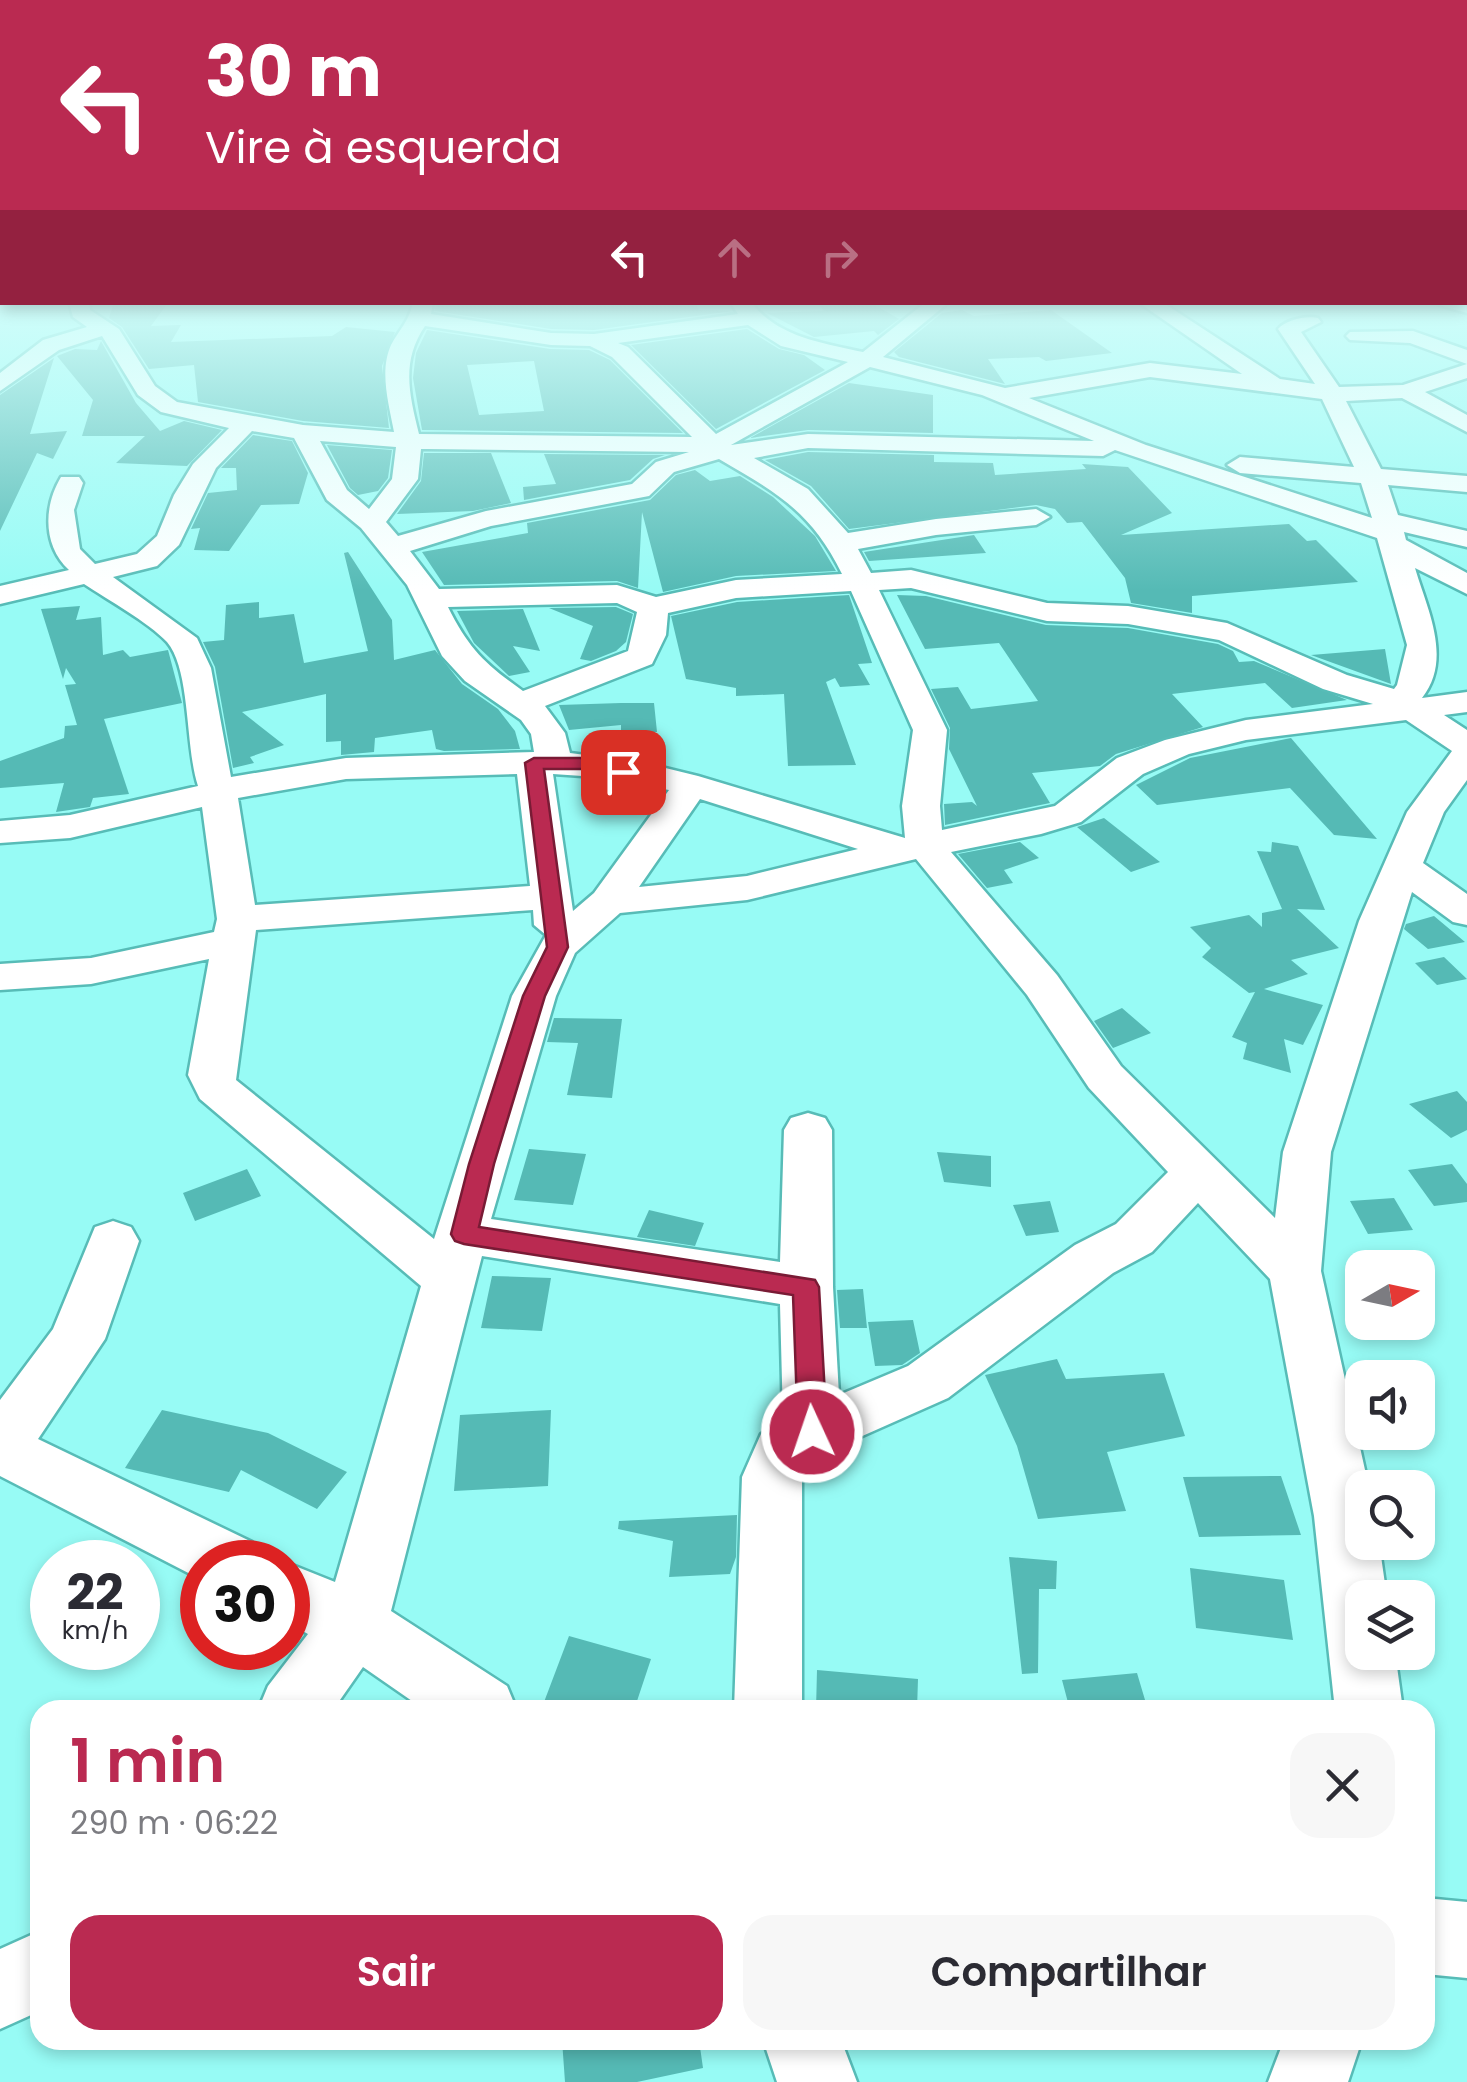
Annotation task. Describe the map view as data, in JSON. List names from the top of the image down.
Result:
{
  "north": "right",
  "page": {
    "turn": ["30 m", "Vire à esquerda"],
    "speed": "22 km/h",
    "limit": "30",
    "heading": ["1 min", "290 m · 06:22"],
    "buttons": ["Sair", "Compartilhar"]
  }
}
